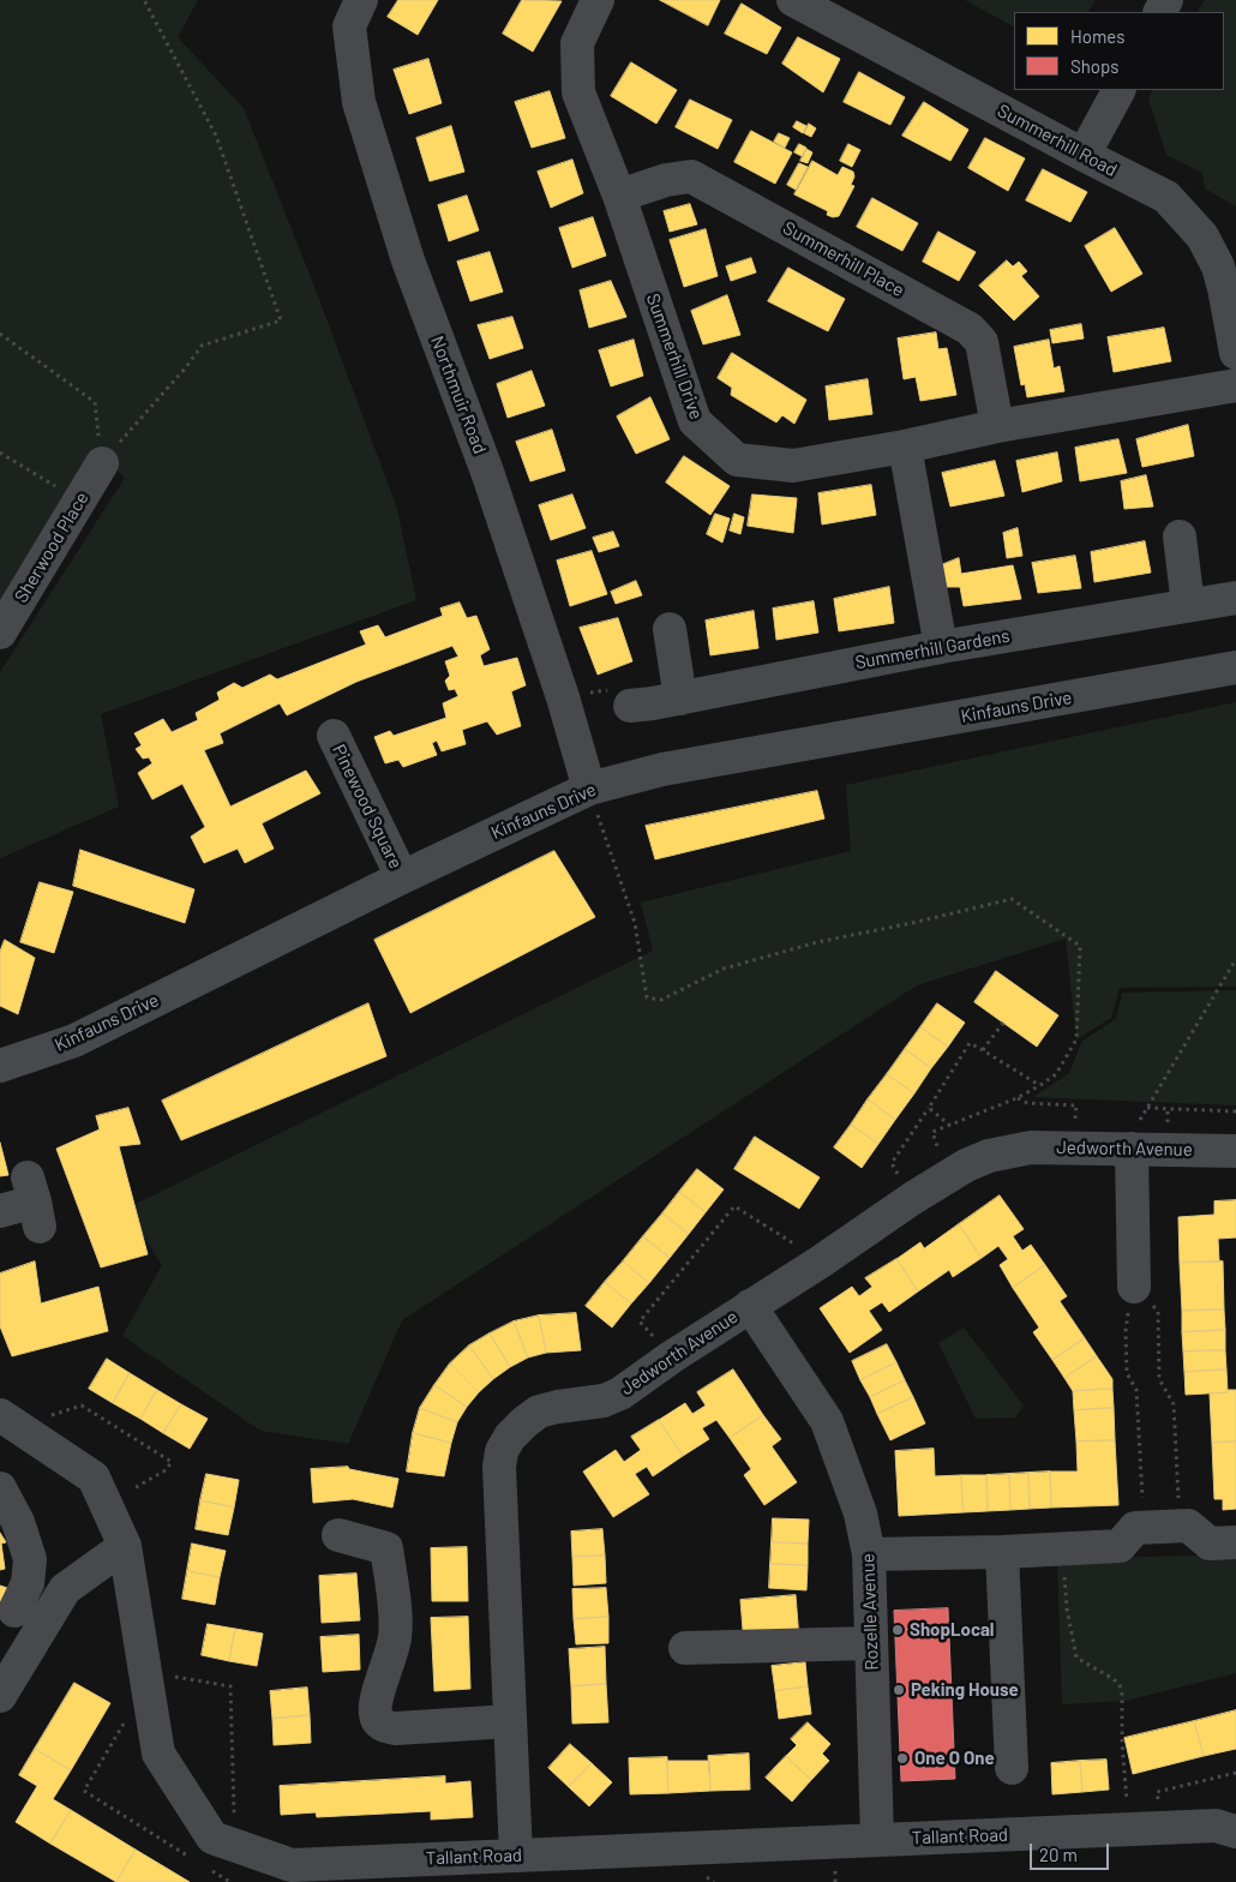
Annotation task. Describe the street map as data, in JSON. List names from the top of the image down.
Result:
{
  "streets": {
    "street": [
      "Summerhill Road",
      "Summerhill Place",
      "Summerhill Drive",
      "Northmuir Road",
      "Sherwood Place",
      "Summerhill Gardens",
      "Kinfauns Drive",
      "Pinewood Square",
      "Jedworth Avenue",
      "Rozelle Avenue",
      "Tallant Road"
    ]
  },
  "crossings": [
    ["Summerhill Place", "Summerhill Drive"],
    ["Northmuir Road", "Kinfauns Drive"],
    ["Kinfauns Drive", "Pinewood Square"],
    ["Jedworth Avenue", "Rozelle Avenue"],
    ["Jedworth Avenue", "Tallant Road"],
    ["Rozelle Avenue", "Tallant Road"]
  ],
  "places": ["ShopLocal", "Peking House", "One O One"],
  "legend": ["Homes", "Shops"],
  "scale_bar": "20 m"
}
